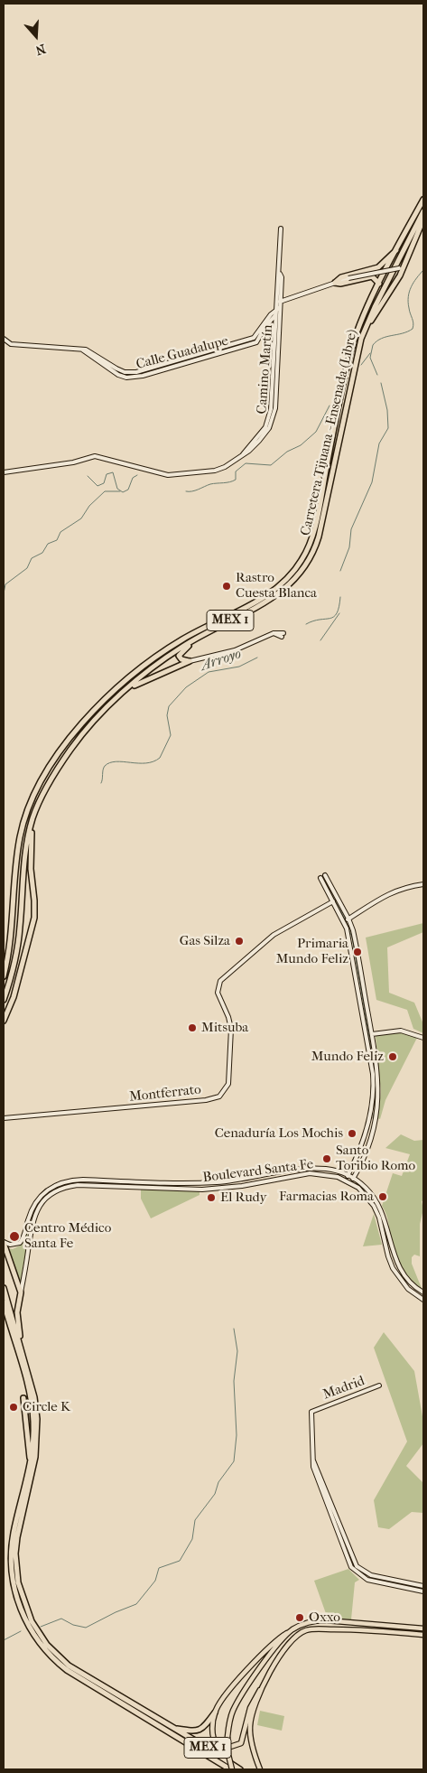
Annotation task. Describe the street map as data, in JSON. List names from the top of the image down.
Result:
{
  "streets": {
    "highway": ["Carretera Tijuana - Ensenada (Libre)", "MEX 1"],
    "street": [
      "Calle Guadalupe",
      "Camino Martín",
      "Montferrato",
      "Boulevard Santa Fe",
      "Madrid"
    ]
  },
  "crossings": [
    ["Calle Guadalupe", "Camino Martín"]
  ],
  "water": ["Arroyo"],
  "places": [
    "Rastro Cuesta Blanca",
    "Gas Silza",
    "Primaria Mundo Feliz",
    "Mitsuba",
    "Mundo Feliz",
    "Cenaduría Los Mochis",
    "Santo Toribio Romo",
    "Farmacias Roma",
    "El Rudy",
    "Centro Médico Santa Fe",
    "Circle K",
    "Oxxo"
  ],
  "north": "bottom"
}
